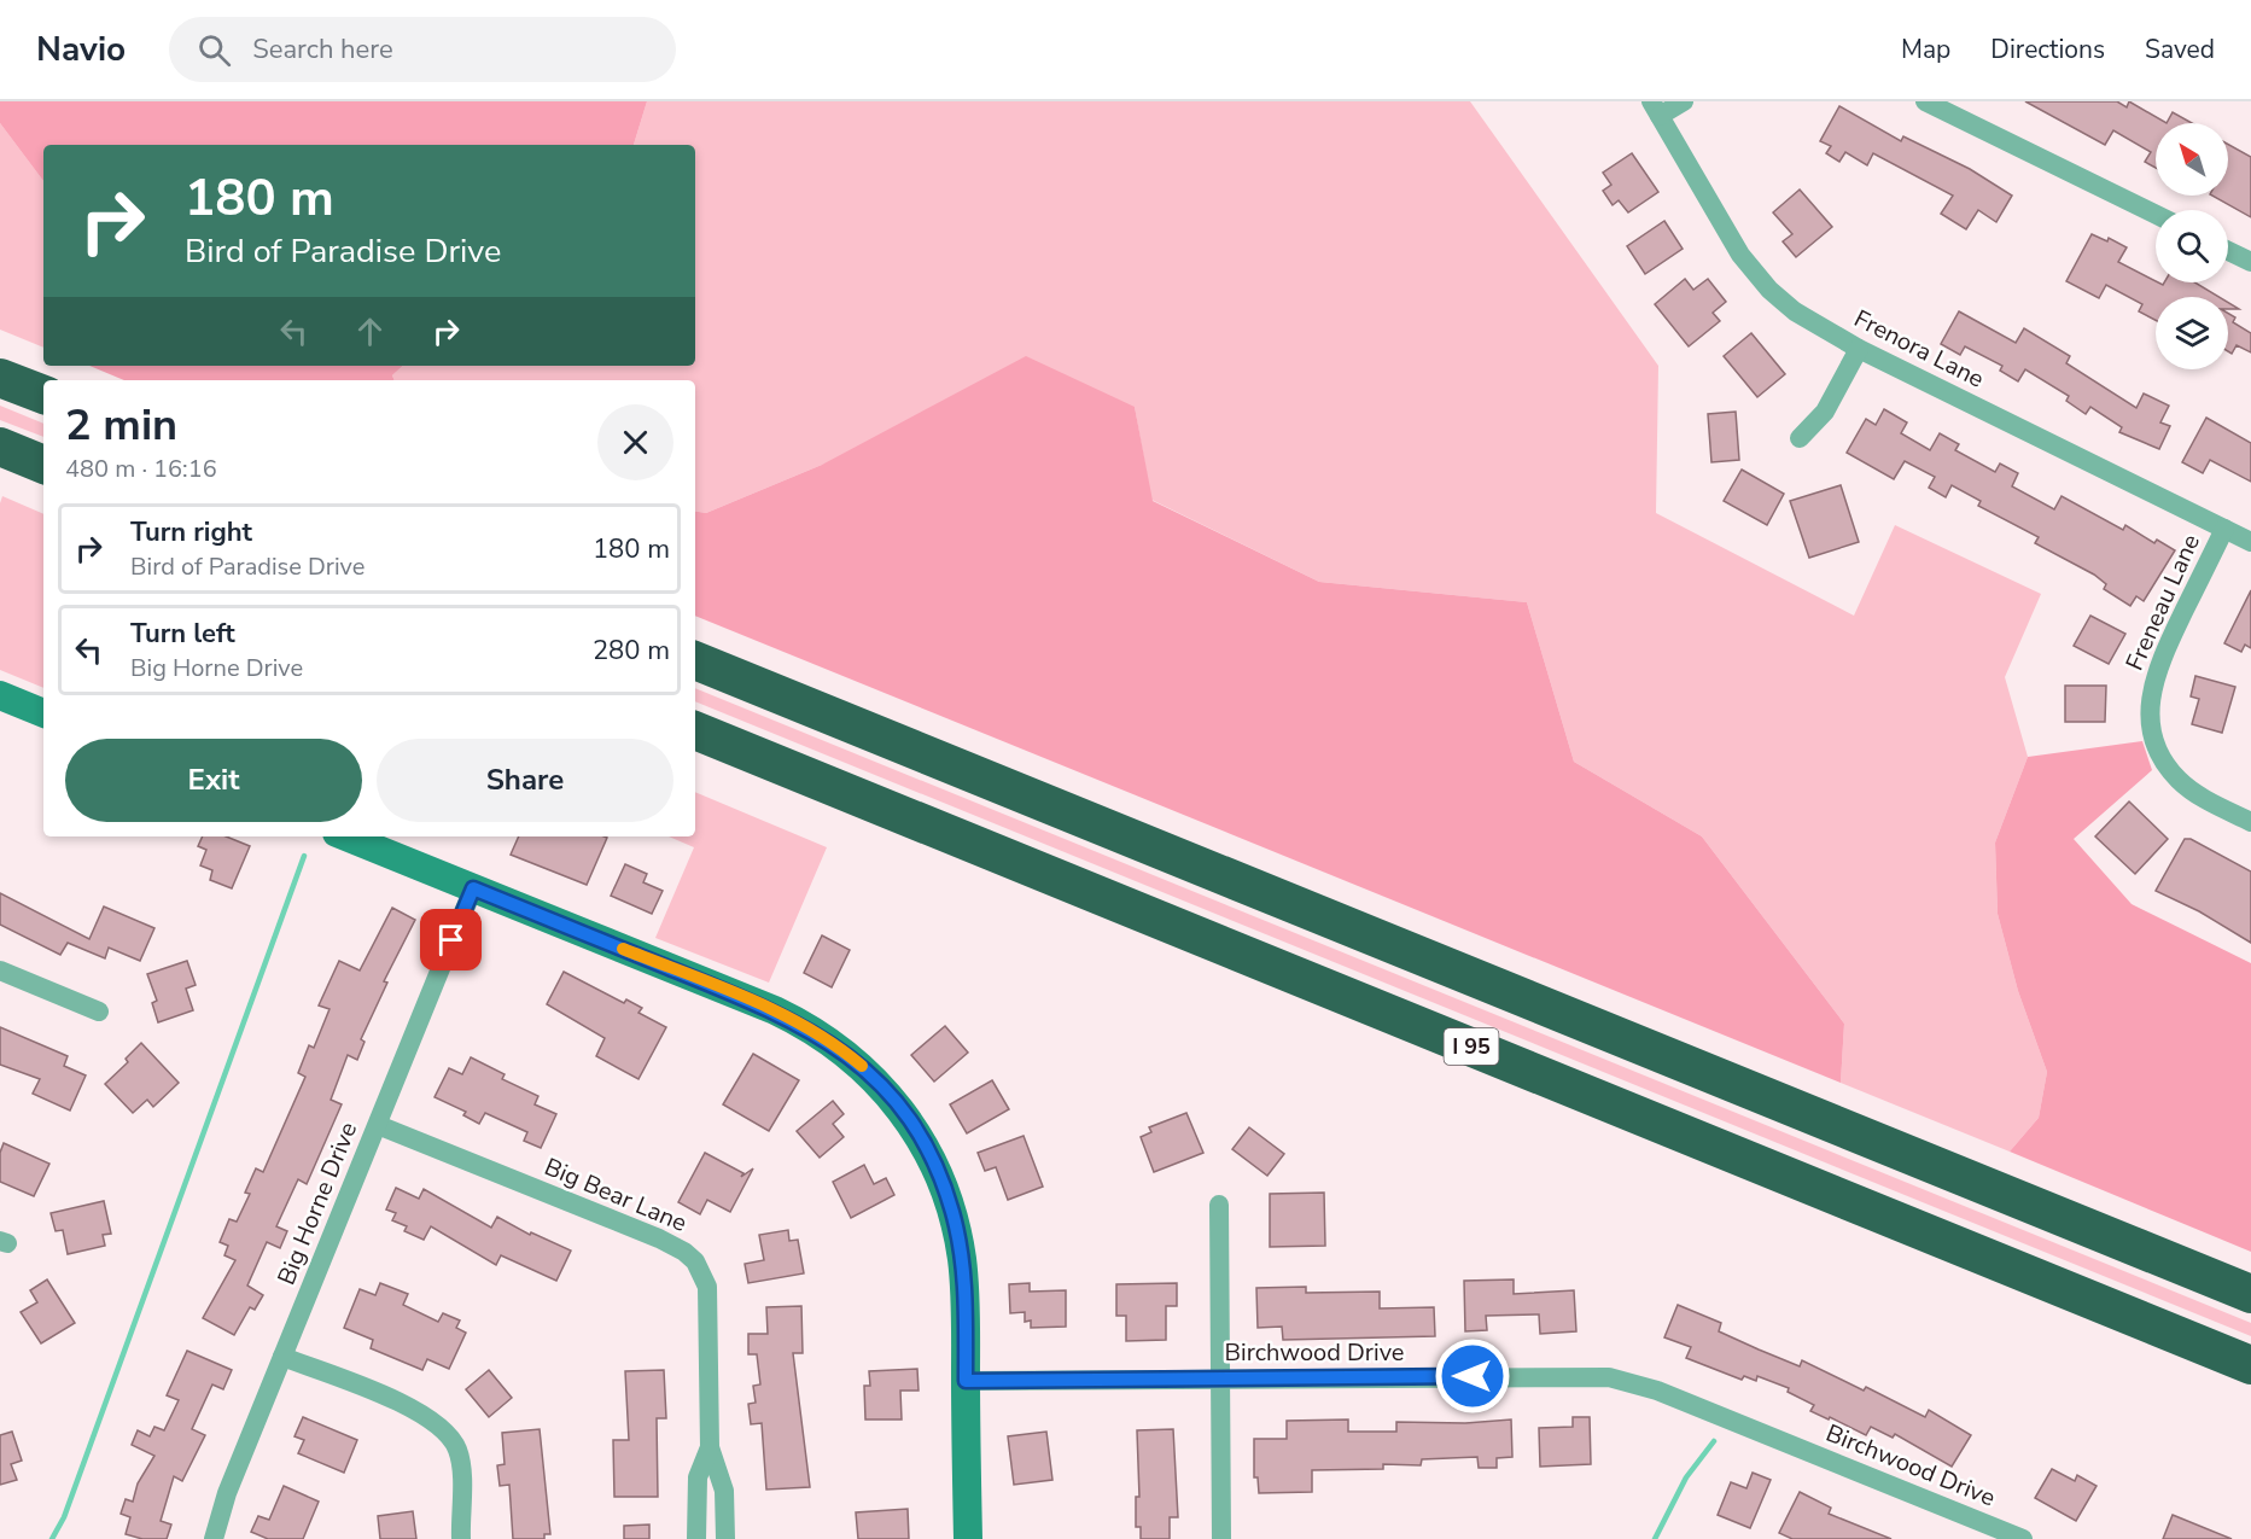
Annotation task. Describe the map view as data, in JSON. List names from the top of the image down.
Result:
{
  "streets": {
    "highway": ["I 95"],
    "street": [
      "Frenora Lane",
      "Freneau Lane",
      "Big Bear Lane",
      "Big Horne Drive",
      "Birchwood Drive"
    ]
  },
  "crossings": [
    ["Frenora Lane", "Freneau Lane"],
    ["Big Bear Lane", "Big Horne Drive"]
  ],
  "north": "top left",
  "page": {
    "header": "Navio",
    "search": "Search here",
    "nav": ["Map", "Directions", "Saved"],
    "turn": ["180 m", "Bird of Paradise Drive"],
    "heading": ["2 min", "480 m · 16:16"],
    "list": [
      {
        "name": "Turn right",
        "note": "Bird of Paradise Drive",
        "value": "180 m"
      },
      {
        "name": "Turn left",
        "note": "Big Horne Drive",
        "value": "280 m"
      }
    ],
    "buttons": ["Exit", "Share"]
  }
}
